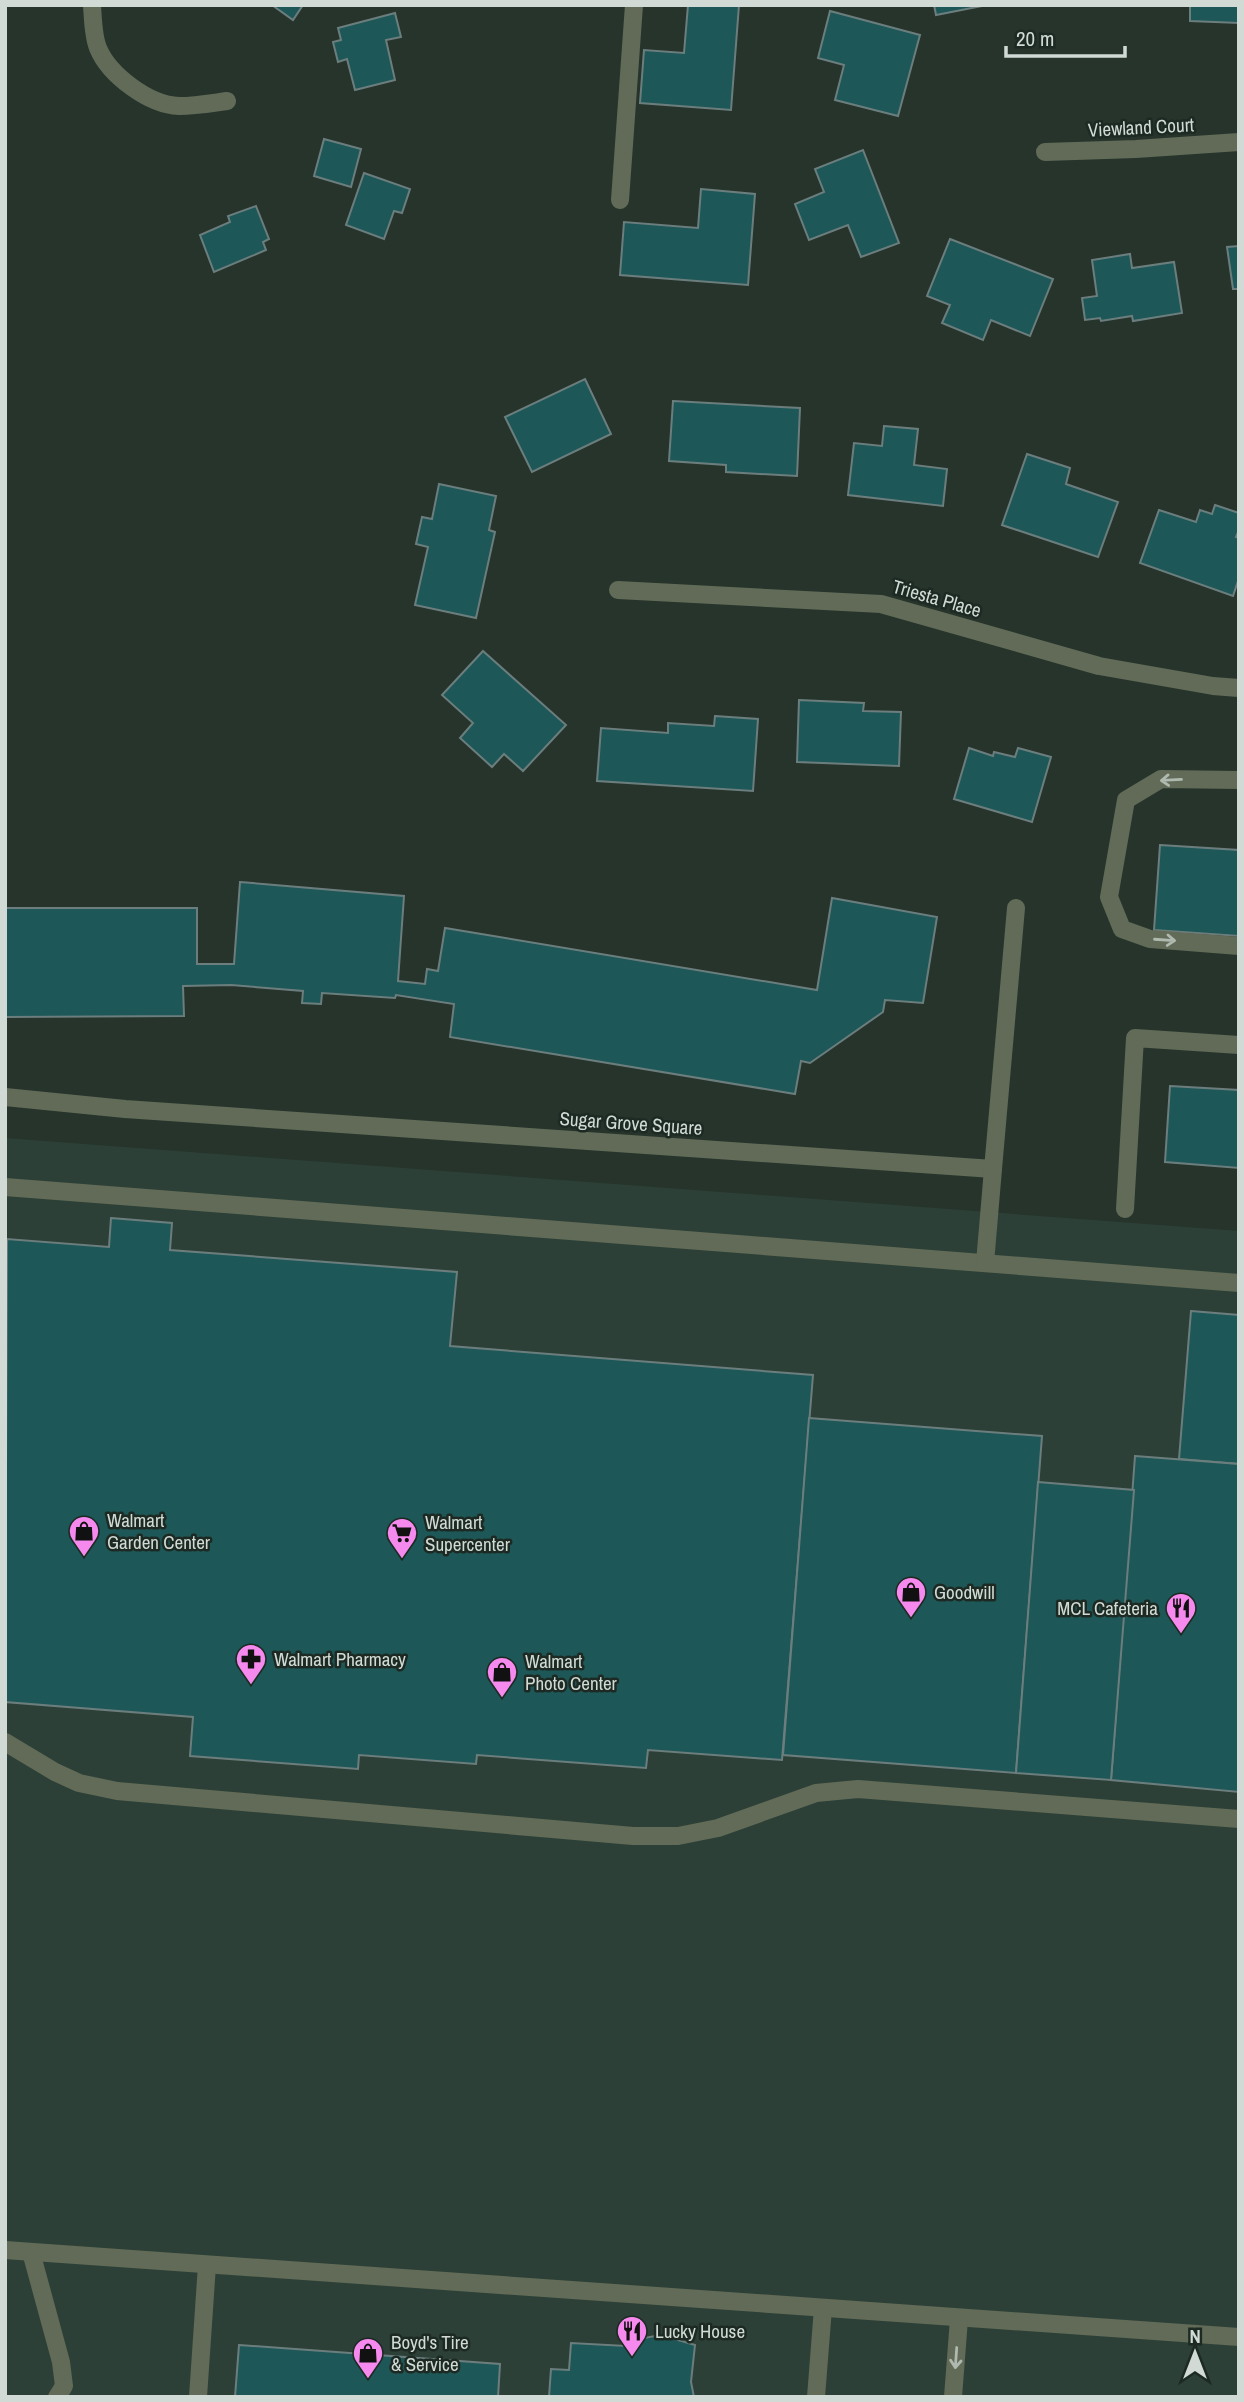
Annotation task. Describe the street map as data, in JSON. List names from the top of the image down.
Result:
{
  "streets": {
    "street": ["Viewland Court", "Triesta Place", "Sugar Grove Square"]
  },
  "places": {
    "shop": [
      "Walmart Garden Center",
      "Goodwill",
      "Walmart Photo Center",
      "Boyd's Tire & Service"
    ],
    "supermarket": ["Walmart Supercenter"],
    "restaurant": ["MCL Cafeteria", "Lucky House"],
    "pharmacy": ["Walmart Pharmacy"]
  },
  "scale_bar": "20 m",
  "north": "top"
}
